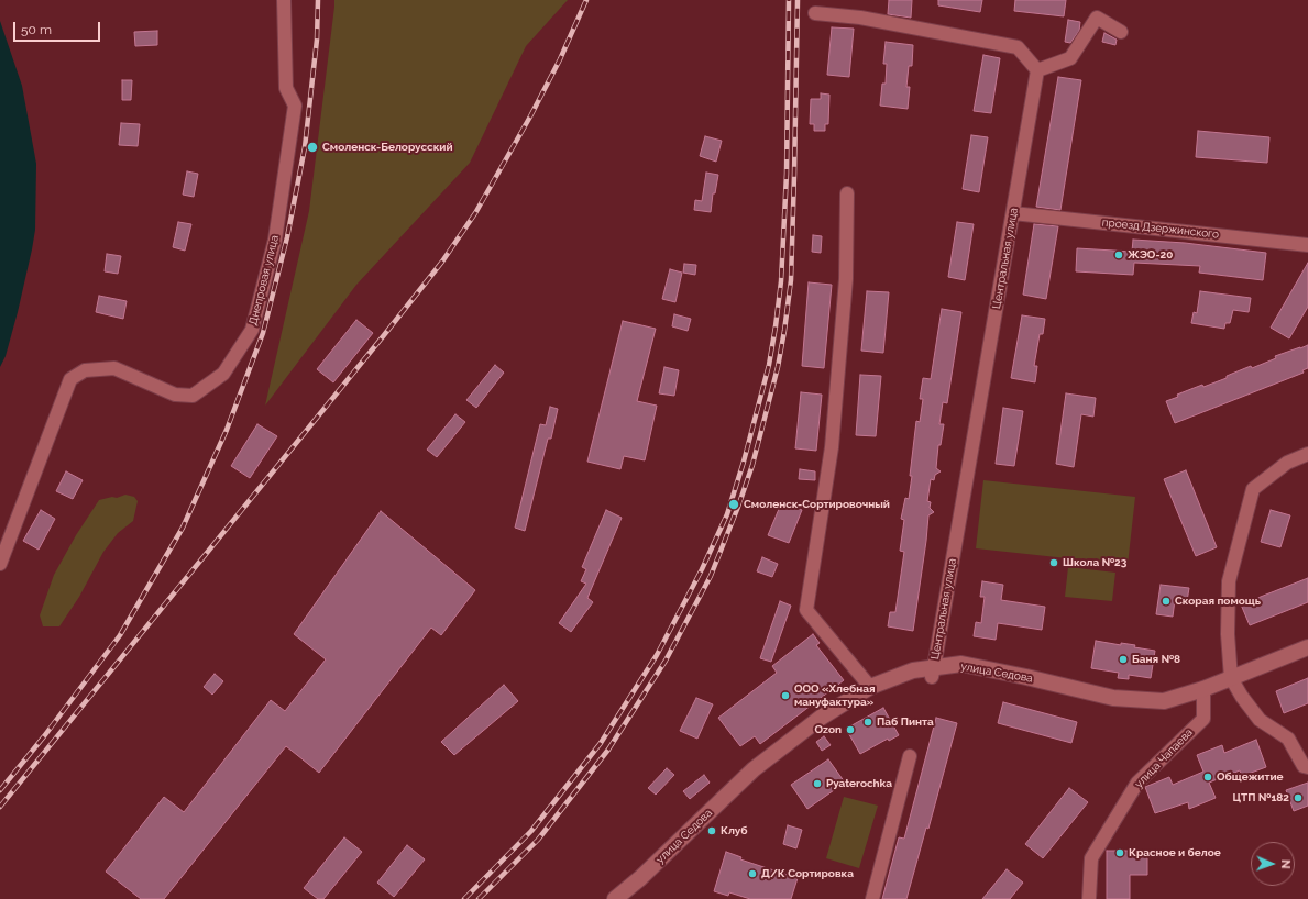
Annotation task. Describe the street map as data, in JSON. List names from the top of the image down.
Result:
{
  "streets": {
    "street": [
      "проезд Дзержинского",
      "Центральная улица",
      "Днепровая улица",
      "улица Седова",
      "улица Чапаева"
    ]
  },
  "crossings": [
    ["проезд Дзержинского", "Центральная улица"],
    ["Центральная улица", "улица Седова"],
    ["улица Седова", "улица Чапаева"]
  ],
  "places": [
    "Смоленск-Белорусский",
    "ЖЭО-20",
    "Смоленск-Сортировочный",
    "Школа №23",
    "Скорая помощь",
    "Баня №8",
    "ООО «Хлебная мануфактура»",
    "Паб Пинта",
    "Ozon",
    "Общежитие",
    "Pyaterochka",
    "ЦТП №182",
    "Клуб",
    "Красное и белое",
    "Д/К Сортировка"
  ],
  "scale_bar": "50 m",
  "north": "right"
}
